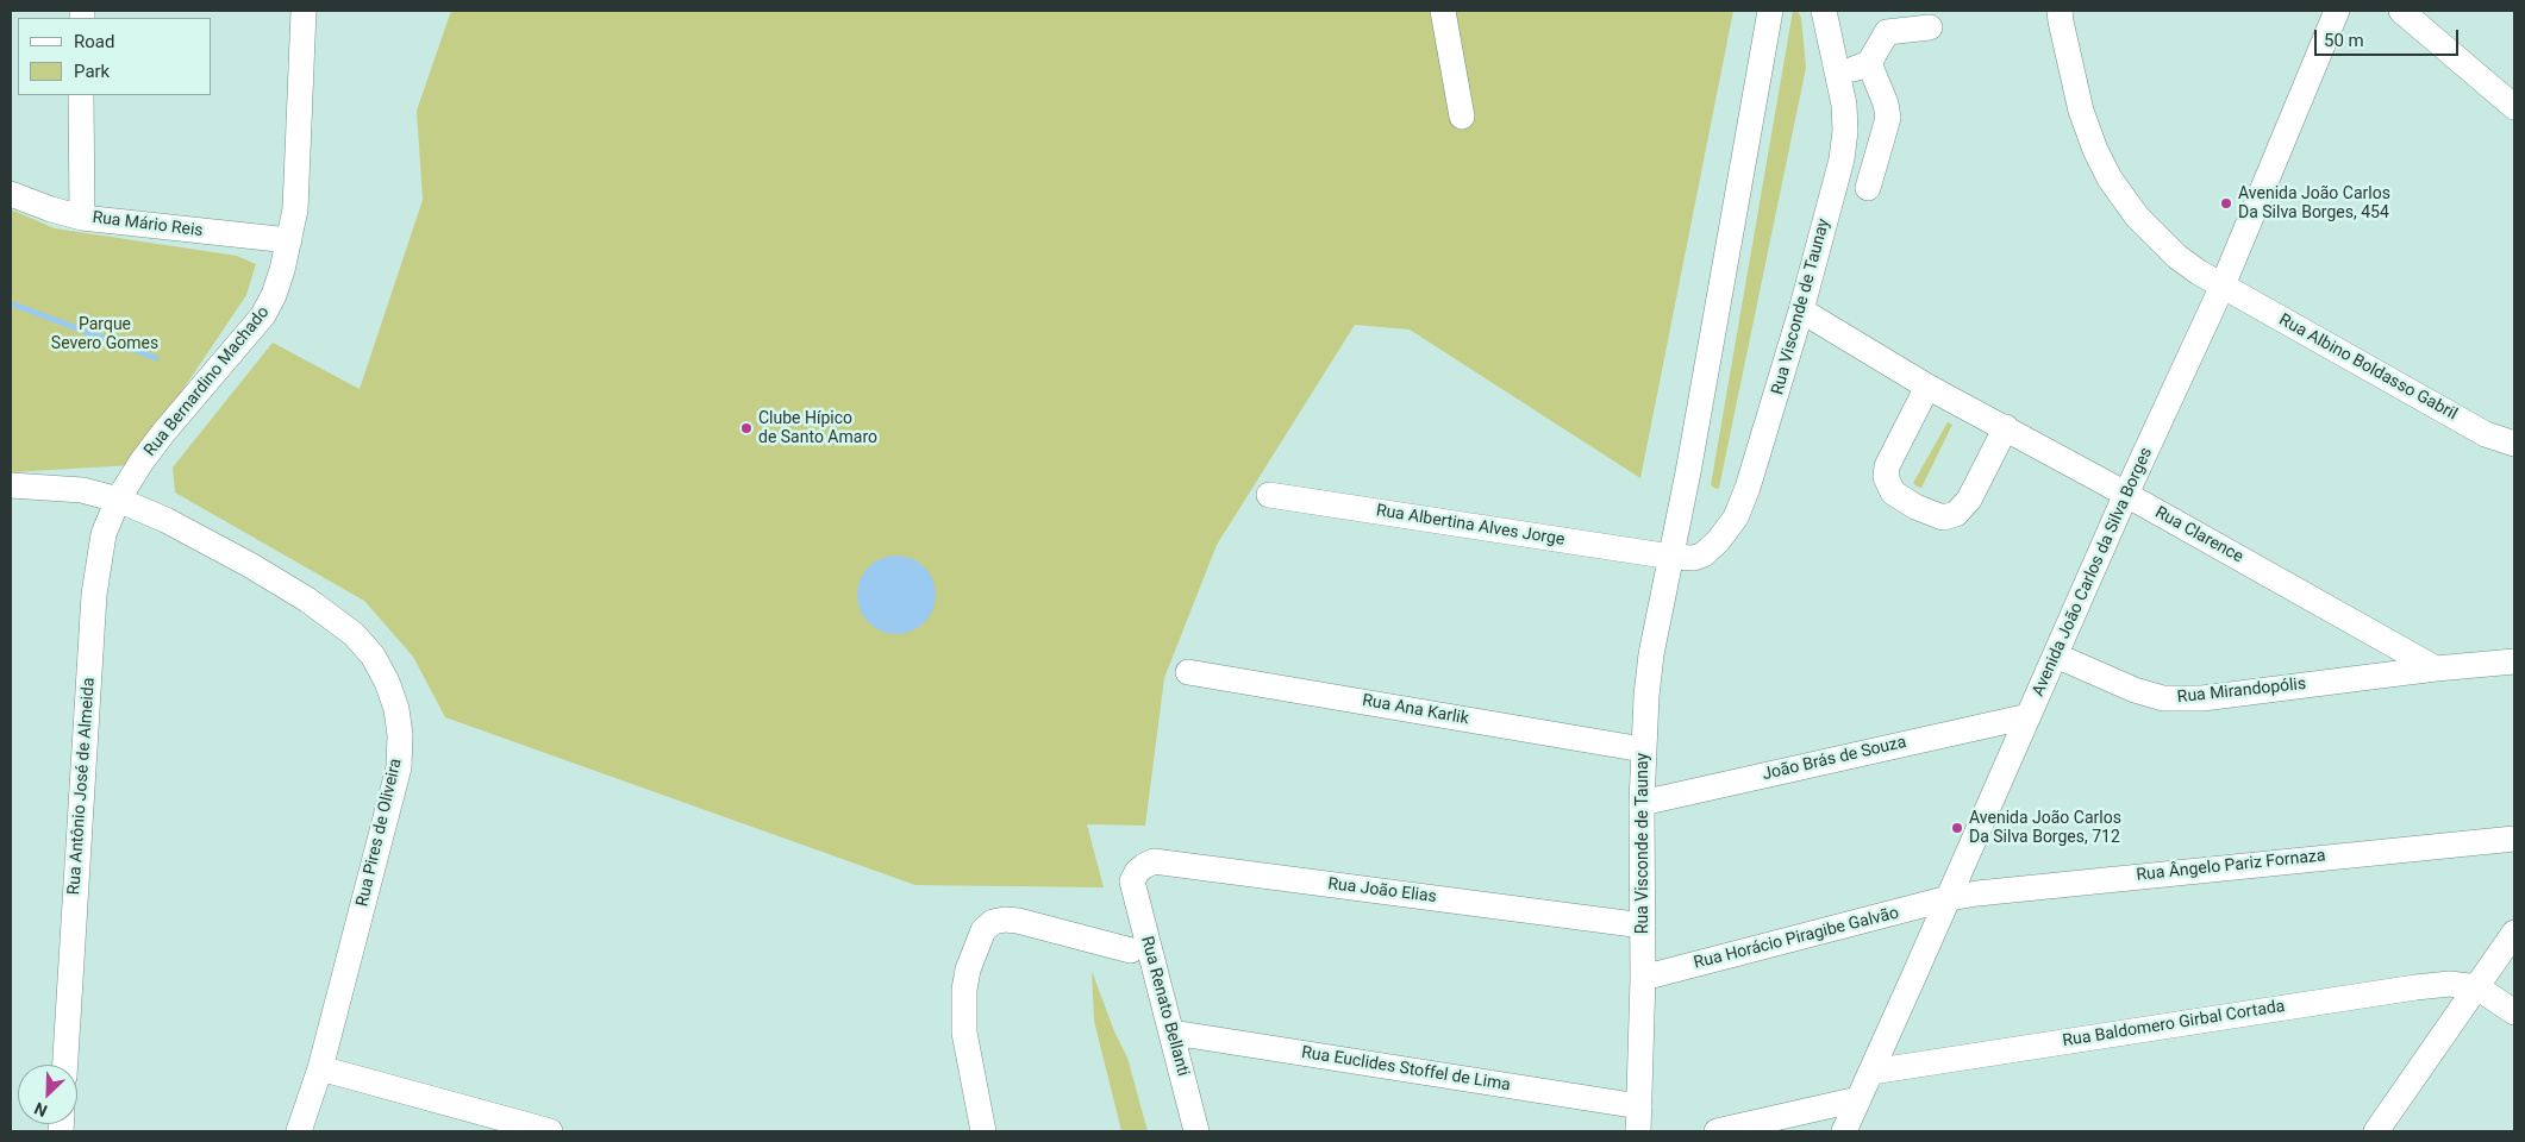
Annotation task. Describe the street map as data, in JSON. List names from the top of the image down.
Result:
{
  "streets": {
    "street": [
      "Rua Mário Reis",
      "Rua Visconde de Taunay",
      "Rua Albino Boldasso Gabril",
      "Rua Bernardino Machado",
      "Rua Albertina Alves Jorge",
      "Rua Clarence",
      "Avenida João Carlos da Silva Borges",
      "Rua Mirandopólis",
      "Rua Ana Karlik",
      "João Brás de Souza",
      "Rua Antônio José de Almeida",
      "Rua Pires de Oliveira",
      "Rua Ângelo Pariz Fornaza",
      "Rua João Elias",
      "Rua Horácio Piragibe Galvão",
      "Rua Renato Bellanti",
      "Rua Baldomero Girbal Cortada",
      "Rua Euclides Stoffel de Lima"
    ]
  },
  "crossings": [
    ["Rua Mário Reis", "Rua Bernardino Machado"],
    ["Rua Visconde de Taunay", "Rua Albertina Alves Jorge"],
    ["Rua Visconde de Taunay", "Rua Clarence"],
    ["Rua Visconde de Taunay", "Rua Ana Karlik"],
    ["Rua Visconde de Taunay", "João Brás de Souza"],
    ["Rua Visconde de Taunay", "Rua João Elias"],
    ["Rua Visconde de Taunay", "Rua Horácio Piragibe Galvão"],
    ["Rua Visconde de Taunay", "Rua Euclides Stoffel de Lima"],
    ["Rua Albino Boldasso Gabril", "Avenida João Carlos da Silva Borges"],
    ["Rua Bernardino Machado", "Rua Antônio José de Almeida"],
    ["Rua Bernardino Machado", "Rua Pires de Oliveira"],
    ["Rua Clarence", "Avenida João Carlos da Silva Borges"],
    ["Rua Clarence", "Rua Mirandopólis"],
    ["Avenida João Carlos da Silva Borges", "Rua Mirandopólis"],
    ["Avenida João Carlos da Silva Borges", "João Brás de Souza"],
    ["Avenida João Carlos da Silva Borges", "Rua Ângelo Pariz Fornaza"],
    ["Avenida João Carlos da Silva Borges", "Rua Horácio Piragibe Galvão"],
    ["Avenida João Carlos da Silva Borges", "Rua Baldomero Girbal Cortada"],
    ["Rua Antônio José de Almeida", "Rua Pires de Oliveira"],
    ["Rua Ângelo Pariz Fornaza", "Rua Horácio Piragibe Galvão"],
    ["Rua João Elias", "Rua Renato Bellanti"],
    ["Rua Renato Bellanti", "Rua Euclides Stoffel de Lima"]
  ],
  "parks": ["Parque Severo Gomes"],
  "places": ["Avenida João Carlos Da Silva Borges, 454", "Clube Hípico de Santo Amaro", "Avenida João Carlos Da Silva Borges, 712"],
  "legend": ["Road", "Park"],
  "scale_bar": "50 m",
  "north": "bottom left"
}
